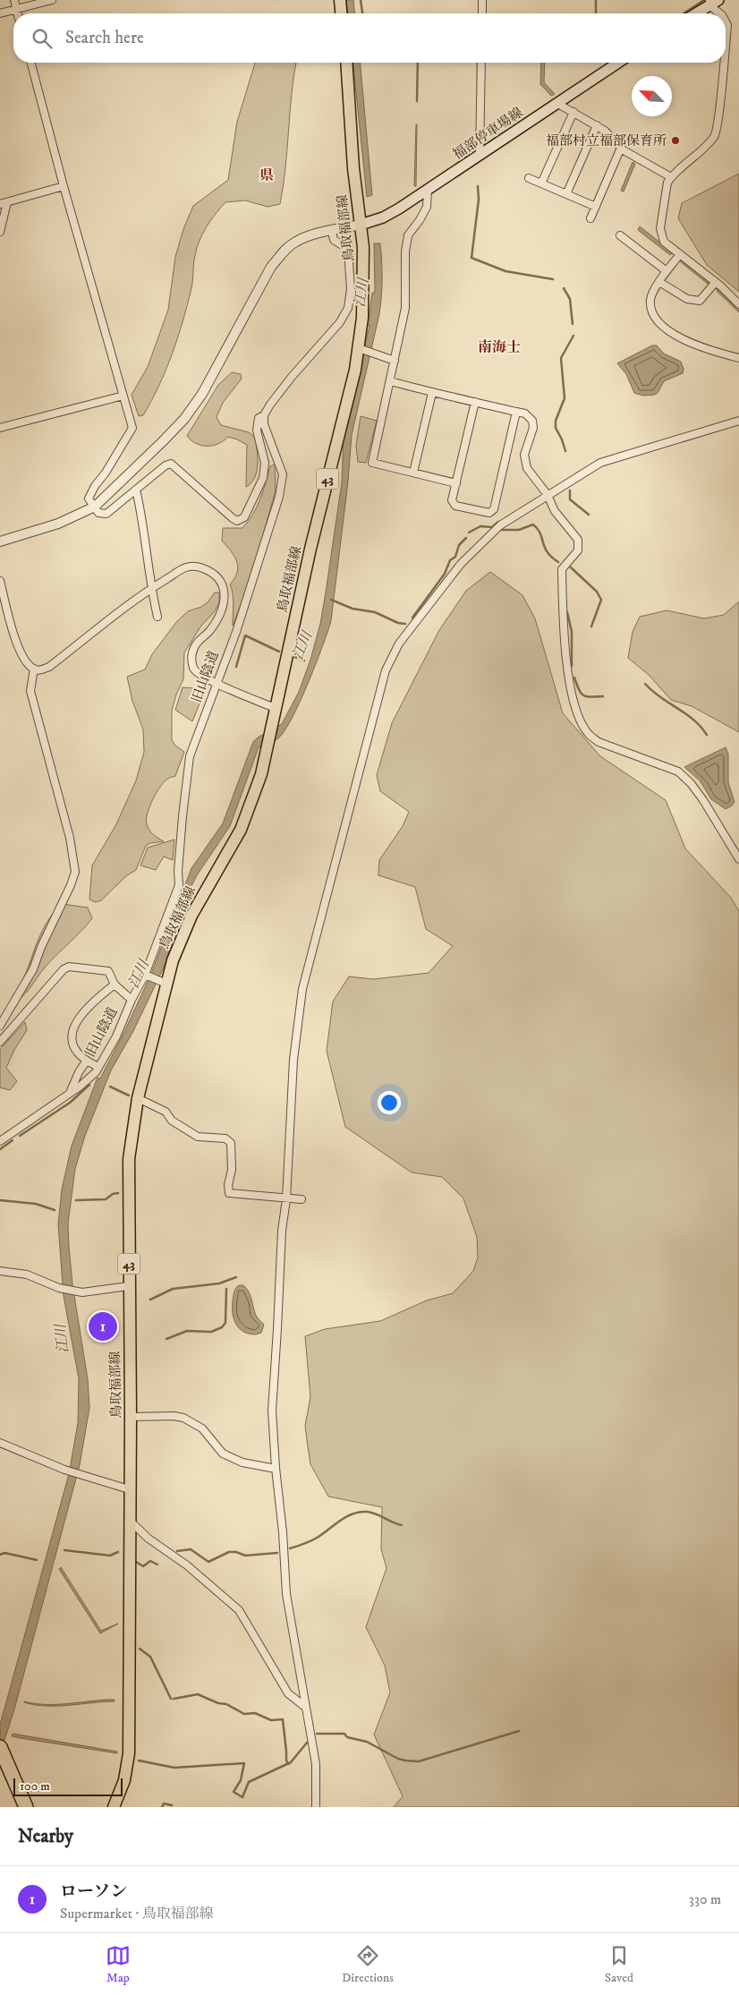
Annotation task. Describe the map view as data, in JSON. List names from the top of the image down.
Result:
{
  "streets": {
    "main road": ["福部停車場線", "鳥取福部線", "43"],
    "street": ["旧山陰道"]
  },
  "crossings": [
    ["福部停車場線", "鳥取福部線"]
  ],
  "districts": ["県", "南海士"],
  "water": ["江川"],
  "places": ["福部村立福部保育所"],
  "scale_bar": "100 m",
  "north": "top left",
  "page": {
    "search": "Search here",
    "pins": "1",
    "scale": "100 m",
    "heading": "Nearby",
    "list": [
      {
        "mark": "1",
        "name": "ローソン",
        "note": "Supermarket · 鳥取福部線",
        "value": "330 m"
      }
    ],
    "nav": ["Map", "Directions", "Saved"]
  }
}
